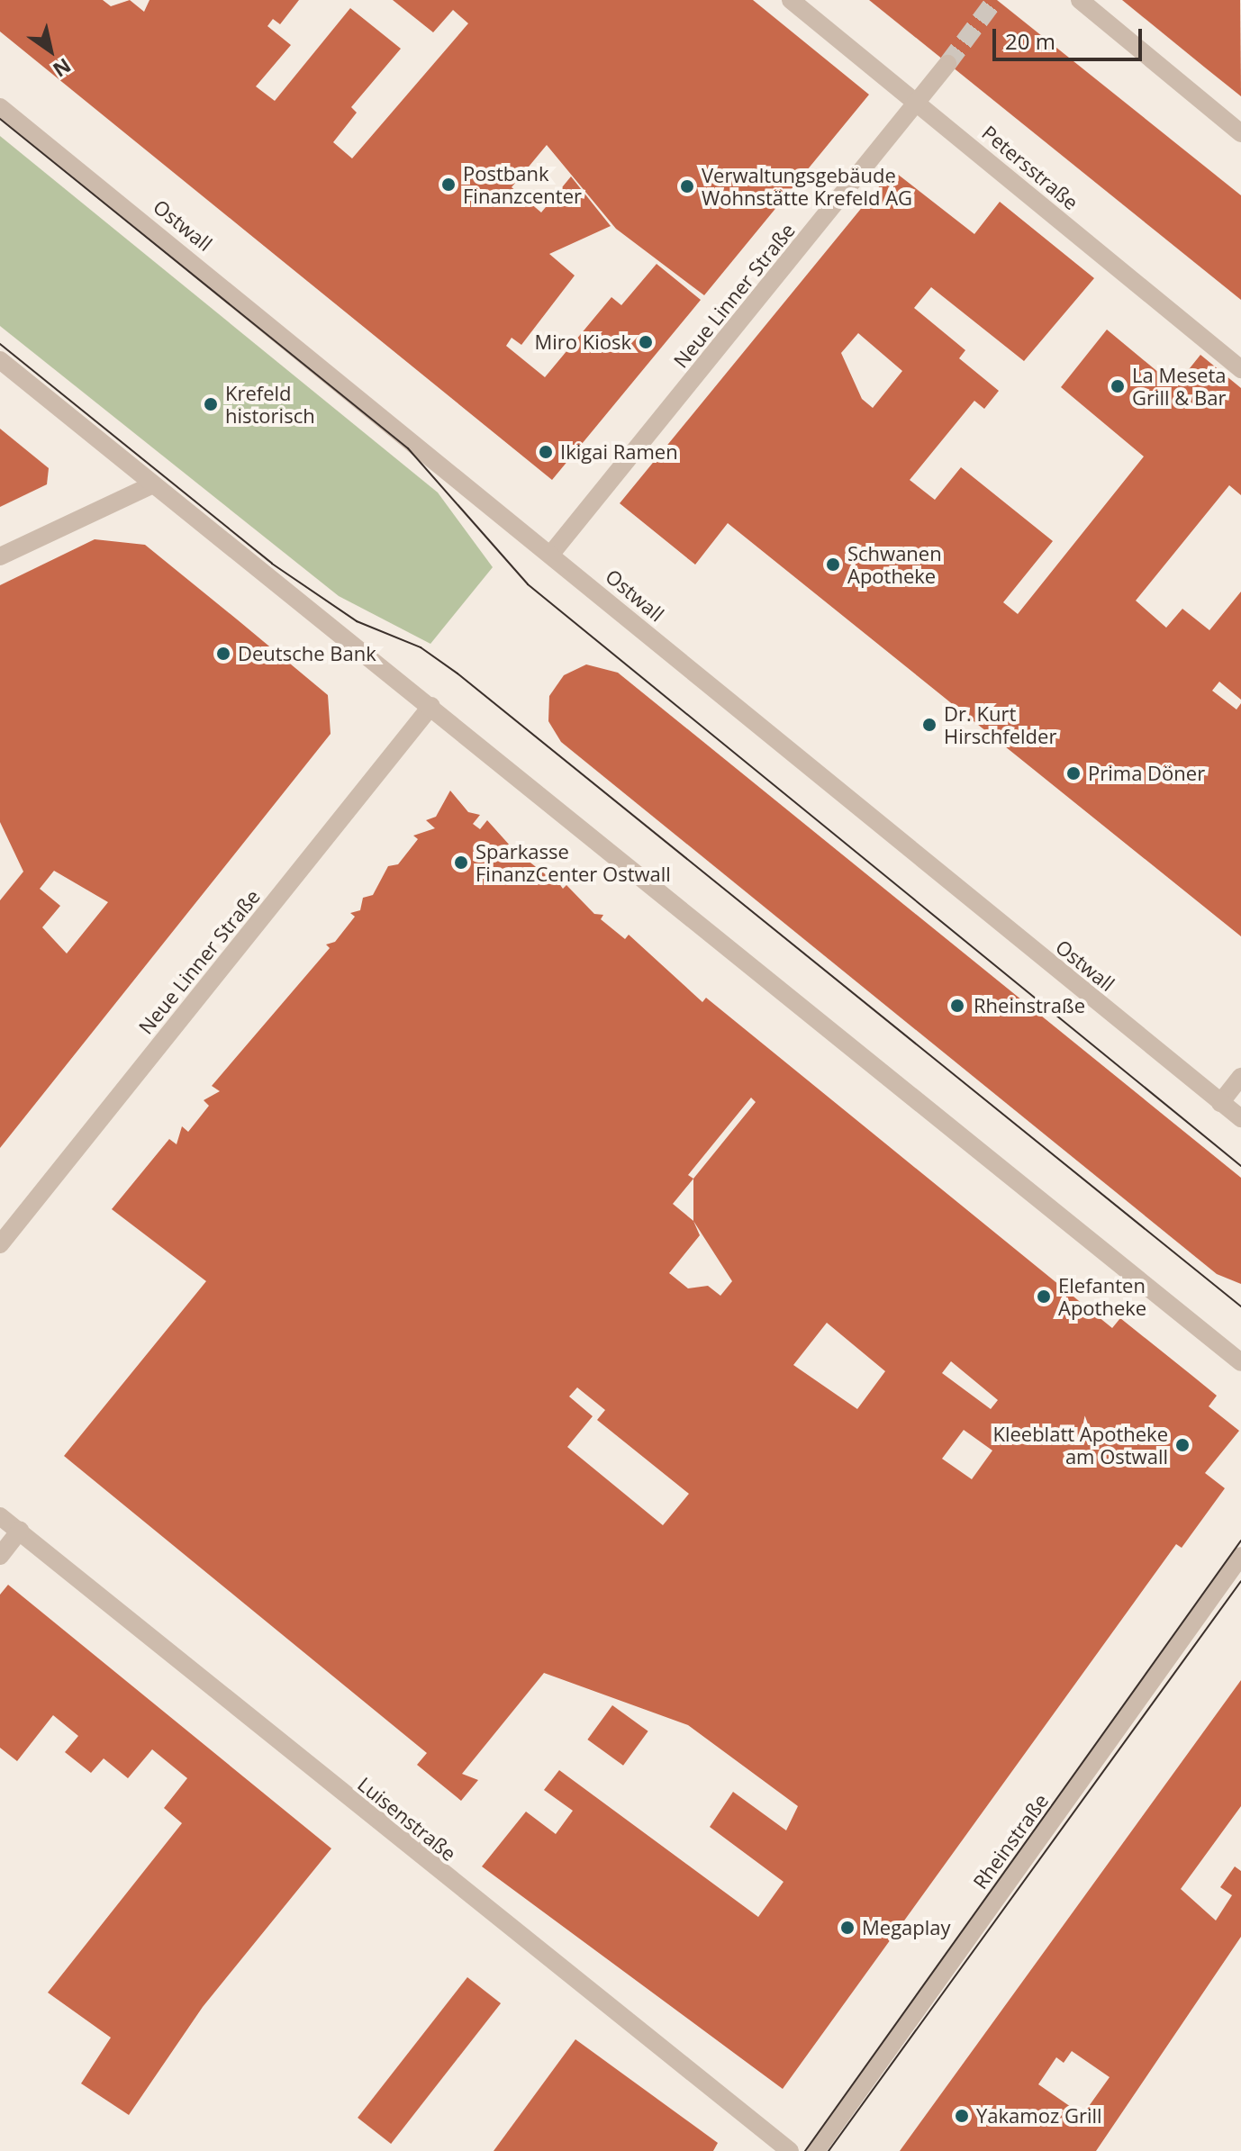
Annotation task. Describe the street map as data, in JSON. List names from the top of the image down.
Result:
{
  "streets": {
    "street": [
      "Petersstraße",
      "Ostwall",
      "Neue Linner Straße",
      "Luisenstraße",
      "Rheinstraße"
    ]
  },
  "crossings": [
    ["Petersstraße", "Neue Linner Straße"],
    ["Ostwall", "Neue Linner Straße"]
  ],
  "places": [
    "Postbank Finanzcenter",
    "Verwaltungsgebäude Wohnstätte Krefeld AG",
    "Miro Kiosk",
    "La Meseta Grill & Bar",
    "Krefeld historisch",
    "Ikigai Ramen",
    "Schwanen Apotheke",
    "Deutsche Bank",
    "Dr. Kurt Hirschfelder",
    "Prima Döner",
    "Sparkasse FinanzCenter Ostwall",
    "Rheinstraße",
    "Elefanten Apotheke",
    "Kleeblatt Apotheke am Ostwall",
    "Megaplay",
    "Yakamoz Grill"
  ],
  "scale_bar": "20 m",
  "north": "bottom right"
}
